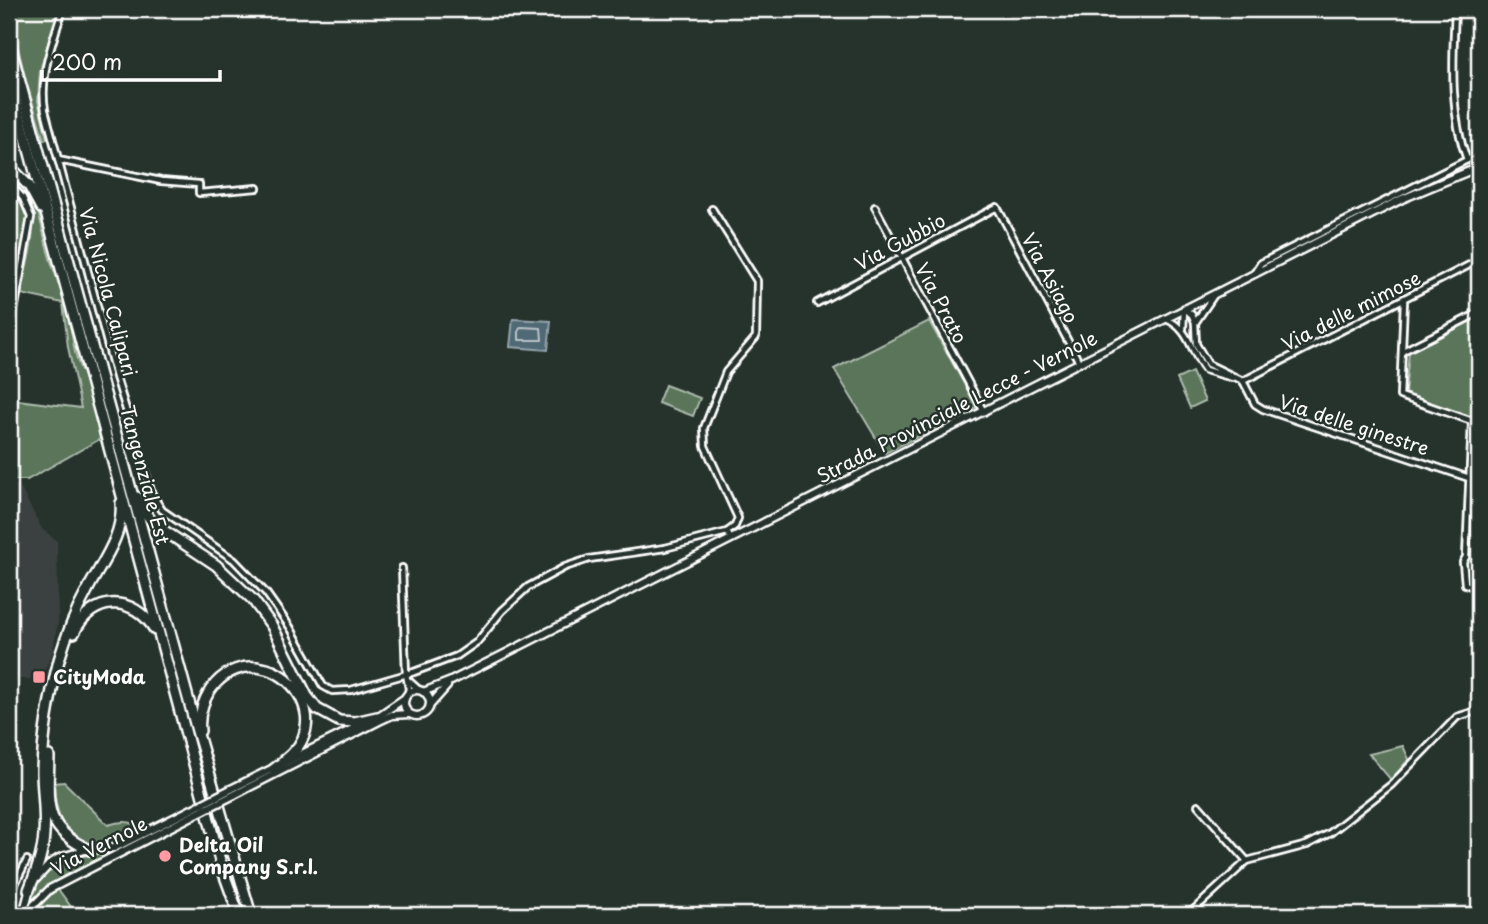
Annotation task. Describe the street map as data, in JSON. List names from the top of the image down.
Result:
{
  "streets": {
    "highway": ["Tangenziale Est"],
    "main road": ["Strada Provinciale Lecce - Vernole", "Via Vernole"],
    "street": [
      "Via Gubbio",
      "Via Asiago",
      "Via Nicola Calipari",
      "Via Prato",
      "Via delle mimose",
      "Via delle ginestre"
    ]
  },
  "crossings": [
    ["Via Gubbio", "Via Asiago"],
    ["Via Gubbio", "Via Prato"],
    ["Via Asiago", "Strada Provinciale Lecce - Vernole"],
    ["Via Prato", "Strada Provinciale Lecce - Vernole"],
    ["Via delle mimose", "Via delle ginestre"],
    ["Strada Provinciale Lecce - Vernole", "Via Vernole"]
  ],
  "places": {
    "transit": ["CityModa"],
    "other": ["Delta Oil Company S.r.l."]
  },
  "scale_bar": "200 m"
}
